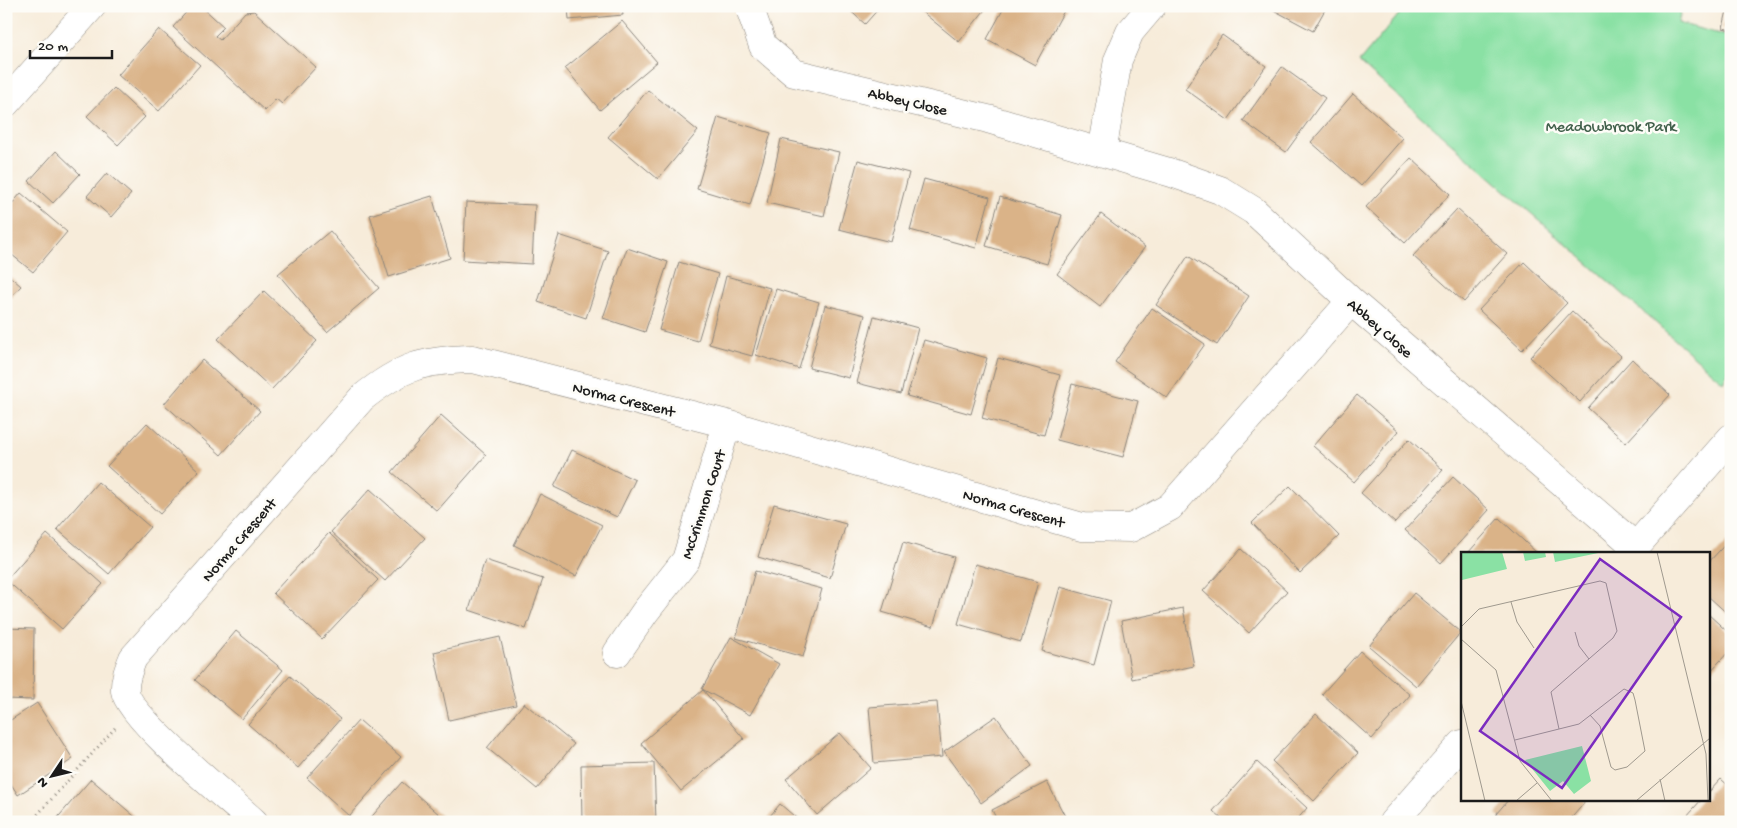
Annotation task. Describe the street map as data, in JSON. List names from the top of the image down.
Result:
{
  "streets": {
    "street": ["Abbey Close", "Norma Crescent", "McCrimmon Court"]
  },
  "crossings": [
    ["Abbey Close", "Norma Crescent"],
    ["Norma Crescent", "McCrimmon Court"]
  ],
  "parks": ["Meadowbrook Park"],
  "scale_bar": "20 m",
  "north": "bottom left"
}
